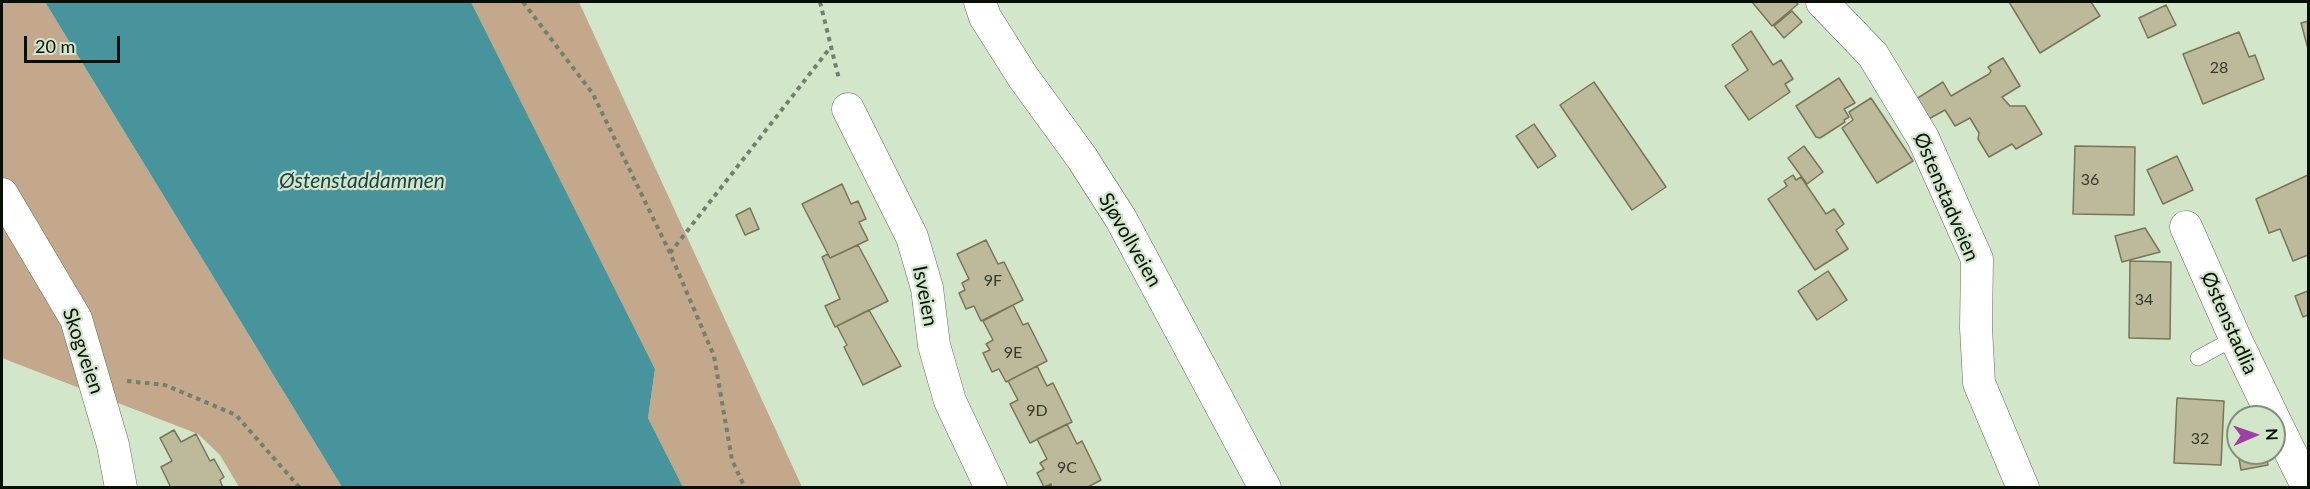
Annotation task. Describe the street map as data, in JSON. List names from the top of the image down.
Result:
{
  "streets": {
    "street": [
      "Østenstadveien",
      "Sjøvollveien",
      "Isveien",
      "Østenstadlia",
      "Skogveien"
    ]
  },
  "water": ["Østenstaddammen"],
  "house_numbers": [
    "28",
    "36",
    "9F",
    "34",
    "9E",
    "9D",
    "32",
    "9C"
  ],
  "scale_bar": "20 m",
  "north": "right"
}
